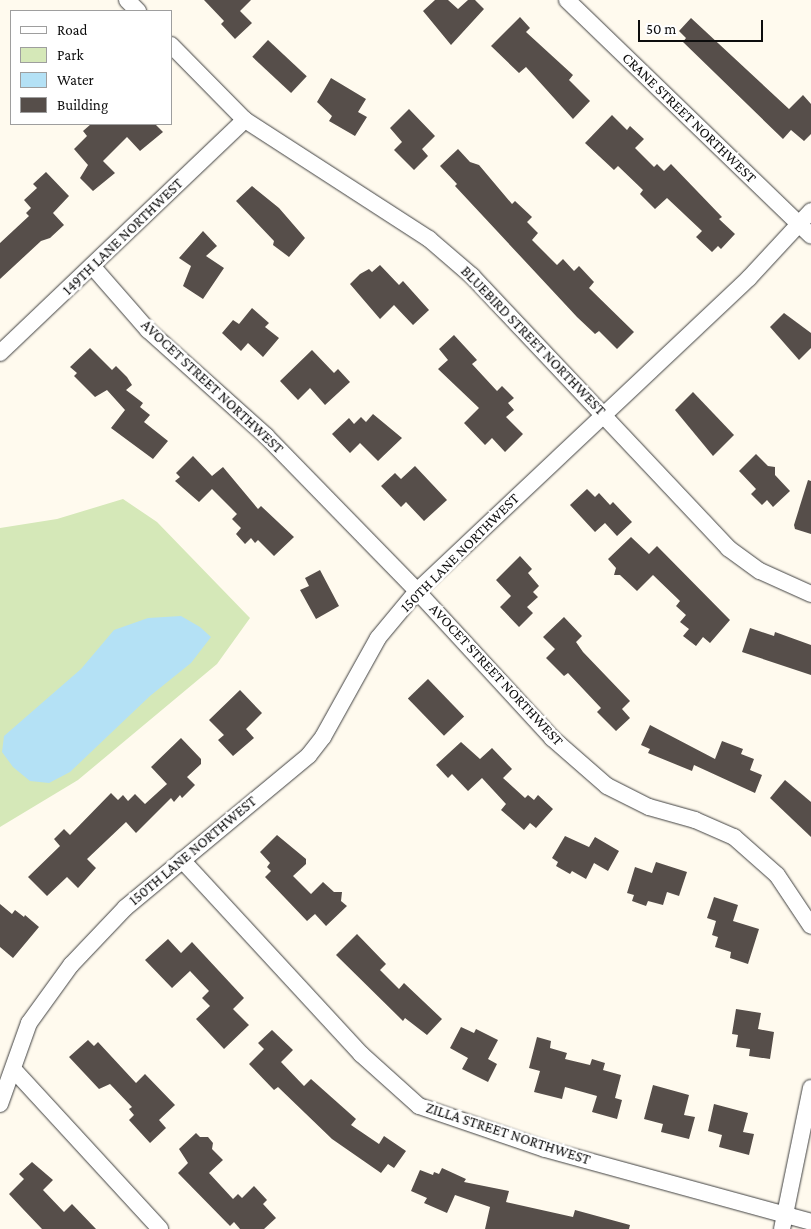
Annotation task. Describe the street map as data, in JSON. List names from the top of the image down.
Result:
{
  "streets": {
    "street": [
      "CRANE STREET NORTHWEST",
      "149TH LANE NORTHWEST",
      "BLUEBIRD STREET NORTHWEST",
      "AVOCET STREET NORTHWEST",
      "150TH LANE NORTHWEST",
      "ZILLA STREET NORTHWEST"
    ]
  },
  "crossings": [
    ["CRANE STREET NORTHWEST", "150TH LANE NORTHWEST"],
    ["149TH LANE NORTHWEST", "BLUEBIRD STREET NORTHWEST"],
    ["149TH LANE NORTHWEST", "AVOCET STREET NORTHWEST"],
    ["BLUEBIRD STREET NORTHWEST", "150TH LANE NORTHWEST"],
    ["AVOCET STREET NORTHWEST", "150TH LANE NORTHWEST"],
    ["150TH LANE NORTHWEST", "ZILLA STREET NORTHWEST"]
  ],
  "legend": [
    "Road",
    "Park",
    "Water",
    "Building"
  ],
  "scale_bar": "50 m"
}
